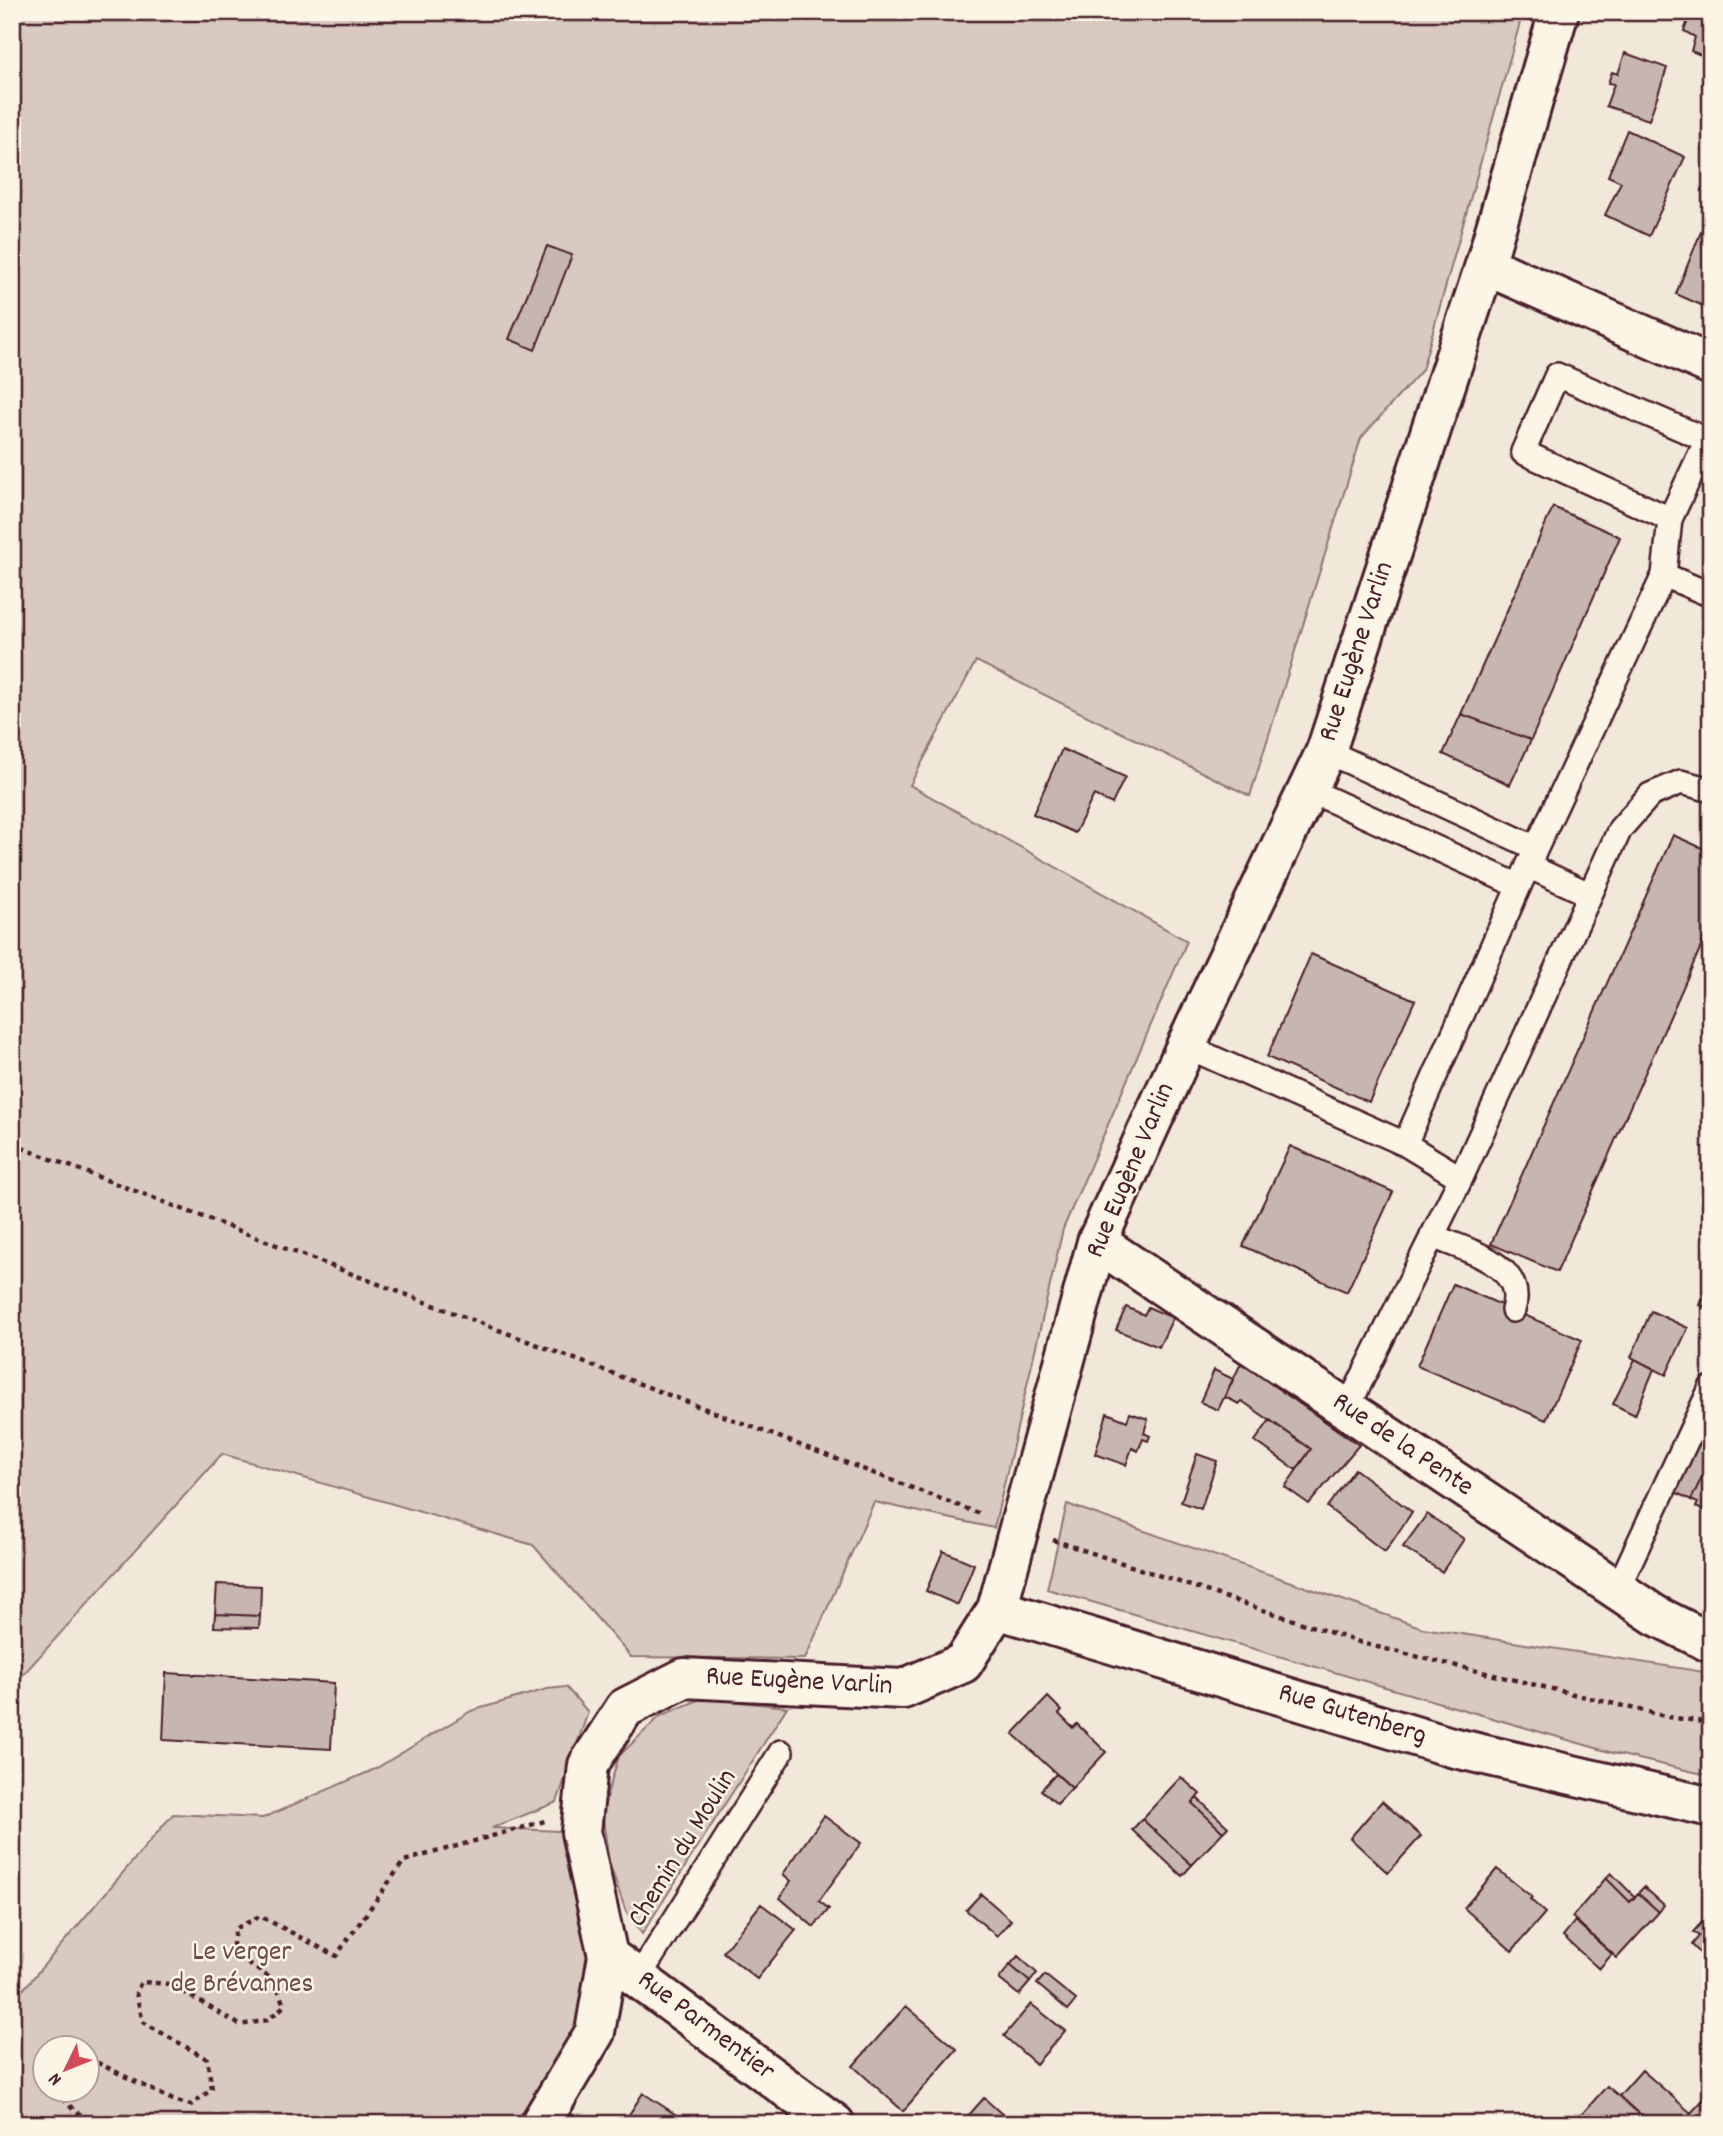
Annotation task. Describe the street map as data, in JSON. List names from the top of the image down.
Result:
{
  "streets": {
    "street": [
      "Rue Eugène Varlin",
      "Rue de la Pente",
      "Rue Gutenberg",
      "Rue Parmentier"
    ],
    "lane": ["Chemin du Moulin"]
  },
  "crossings": [
    ["Rue Eugène Varlin", "Rue de la Pente"],
    ["Rue Eugène Varlin", "Rue Gutenberg"],
    ["Rue Eugène Varlin", "Chemin du Moulin"],
    ["Rue Eugène Varlin", "Rue Parmentier"],
    ["Chemin du Moulin", "Rue Parmentier"]
  ],
  "parks": ["Le verger de Brévannes"],
  "north": "bottom left"
}
